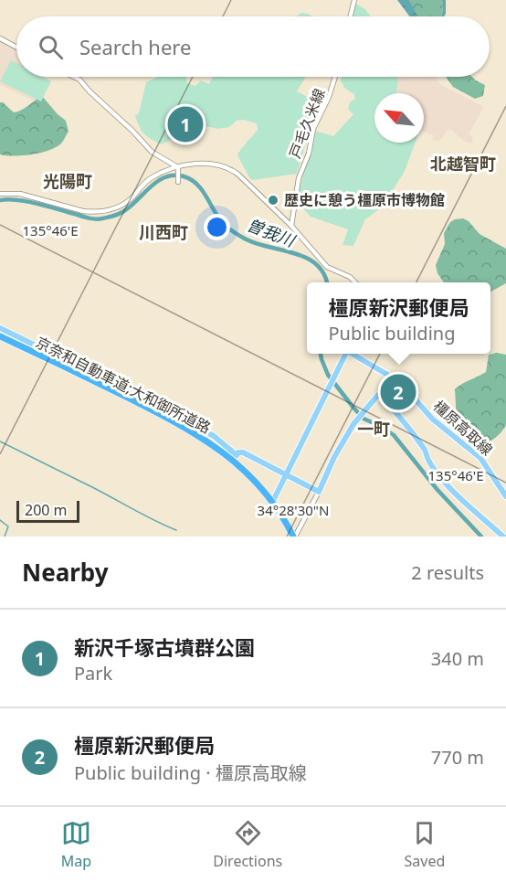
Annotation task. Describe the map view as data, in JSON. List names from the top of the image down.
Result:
{
  "streets": {
    "highway": ["京奈和自動車道;大和御所道路"],
    "main road": ["橿原高取線"],
    "street": ["戸毛久米線"]
  },
  "districts": [
    "北越智町",
    "光陽町",
    "川西町",
    "一町"
  ],
  "water": ["曽我川"],
  "places": ["歴史に憩う橿原市博物館"],
  "scale_bar": "200 m",
  "north": "top left",
  "page": {
    "search": "Search here",
    "pins": ["1", "2"],
    "popup": ["橿原新沢郵便局", "Public building"],
    "scale": "200 m",
    "heading": ["Nearby", "2 results"],
    "list": [
      {
        "mark": "1",
        "name": "新沢千塚古墳群公園",
        "note": "Park",
        "value": "340 m"
      },
      {
        "mark": "2",
        "name": "橿原新沢郵便局",
        "note": "Public building · 橿原高取線",
        "value": "770 m"
      }
    ],
    "nav": ["Map", "Directions", "Saved"]
  },
  "coordinates": ["135°46'E", "34°28'30\"N"]
}
